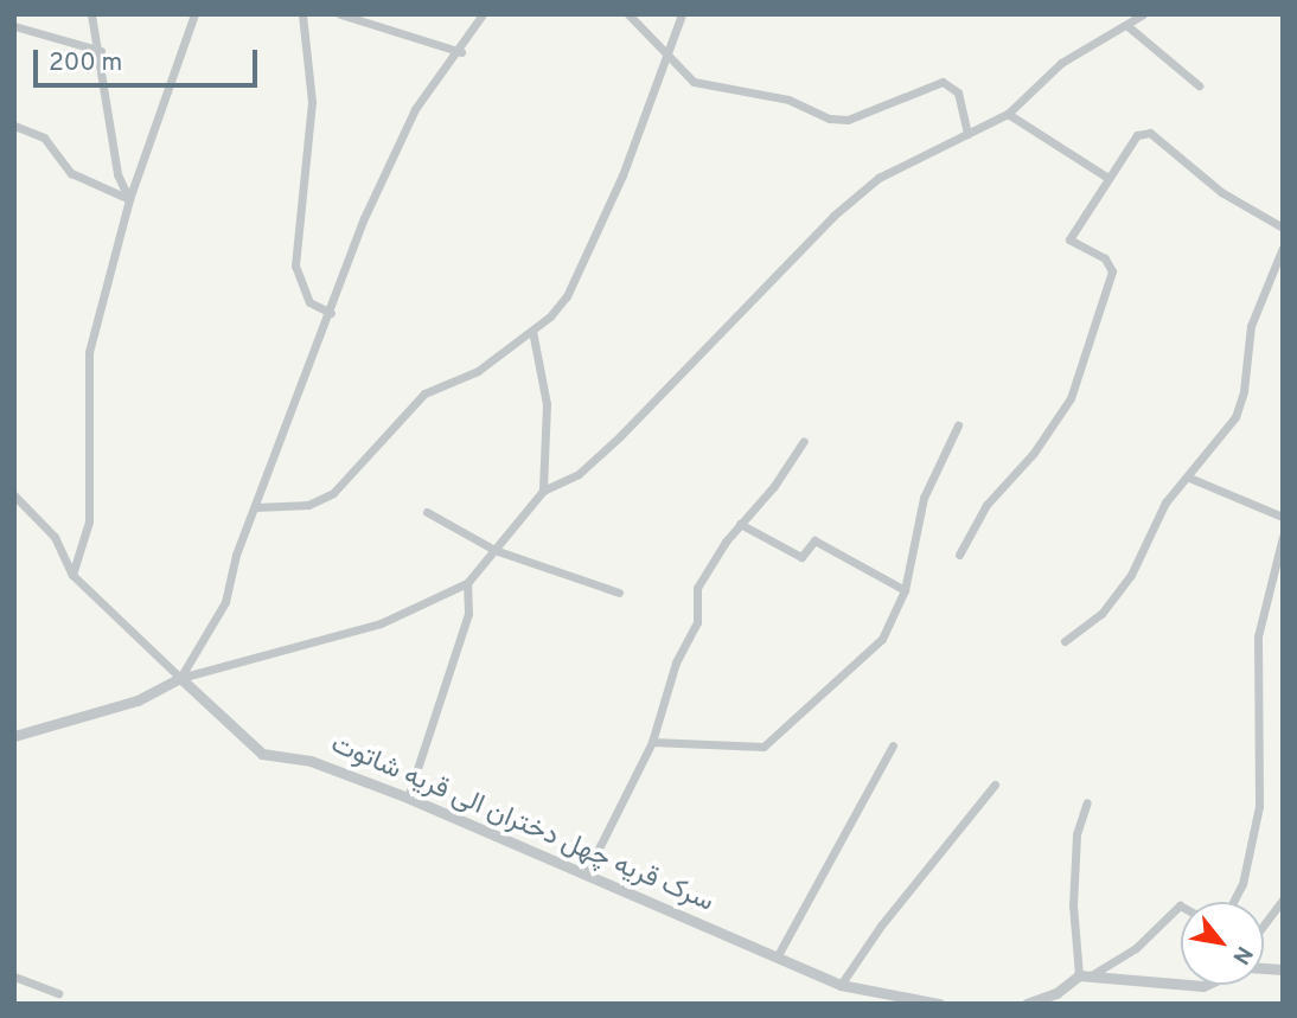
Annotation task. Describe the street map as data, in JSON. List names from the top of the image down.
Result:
{
  "streets": {
    "street": ["سرک قریه چهل دختران الی قریه شاتوت"]
  },
  "scale_bar": "200 m",
  "north": "bottom right"
}
